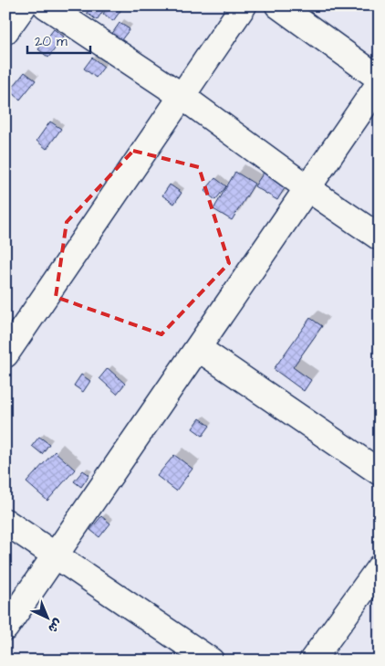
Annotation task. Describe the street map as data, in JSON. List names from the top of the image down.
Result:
{
  "scale_bar": "20 m",
  "north": "bottom right"
}
